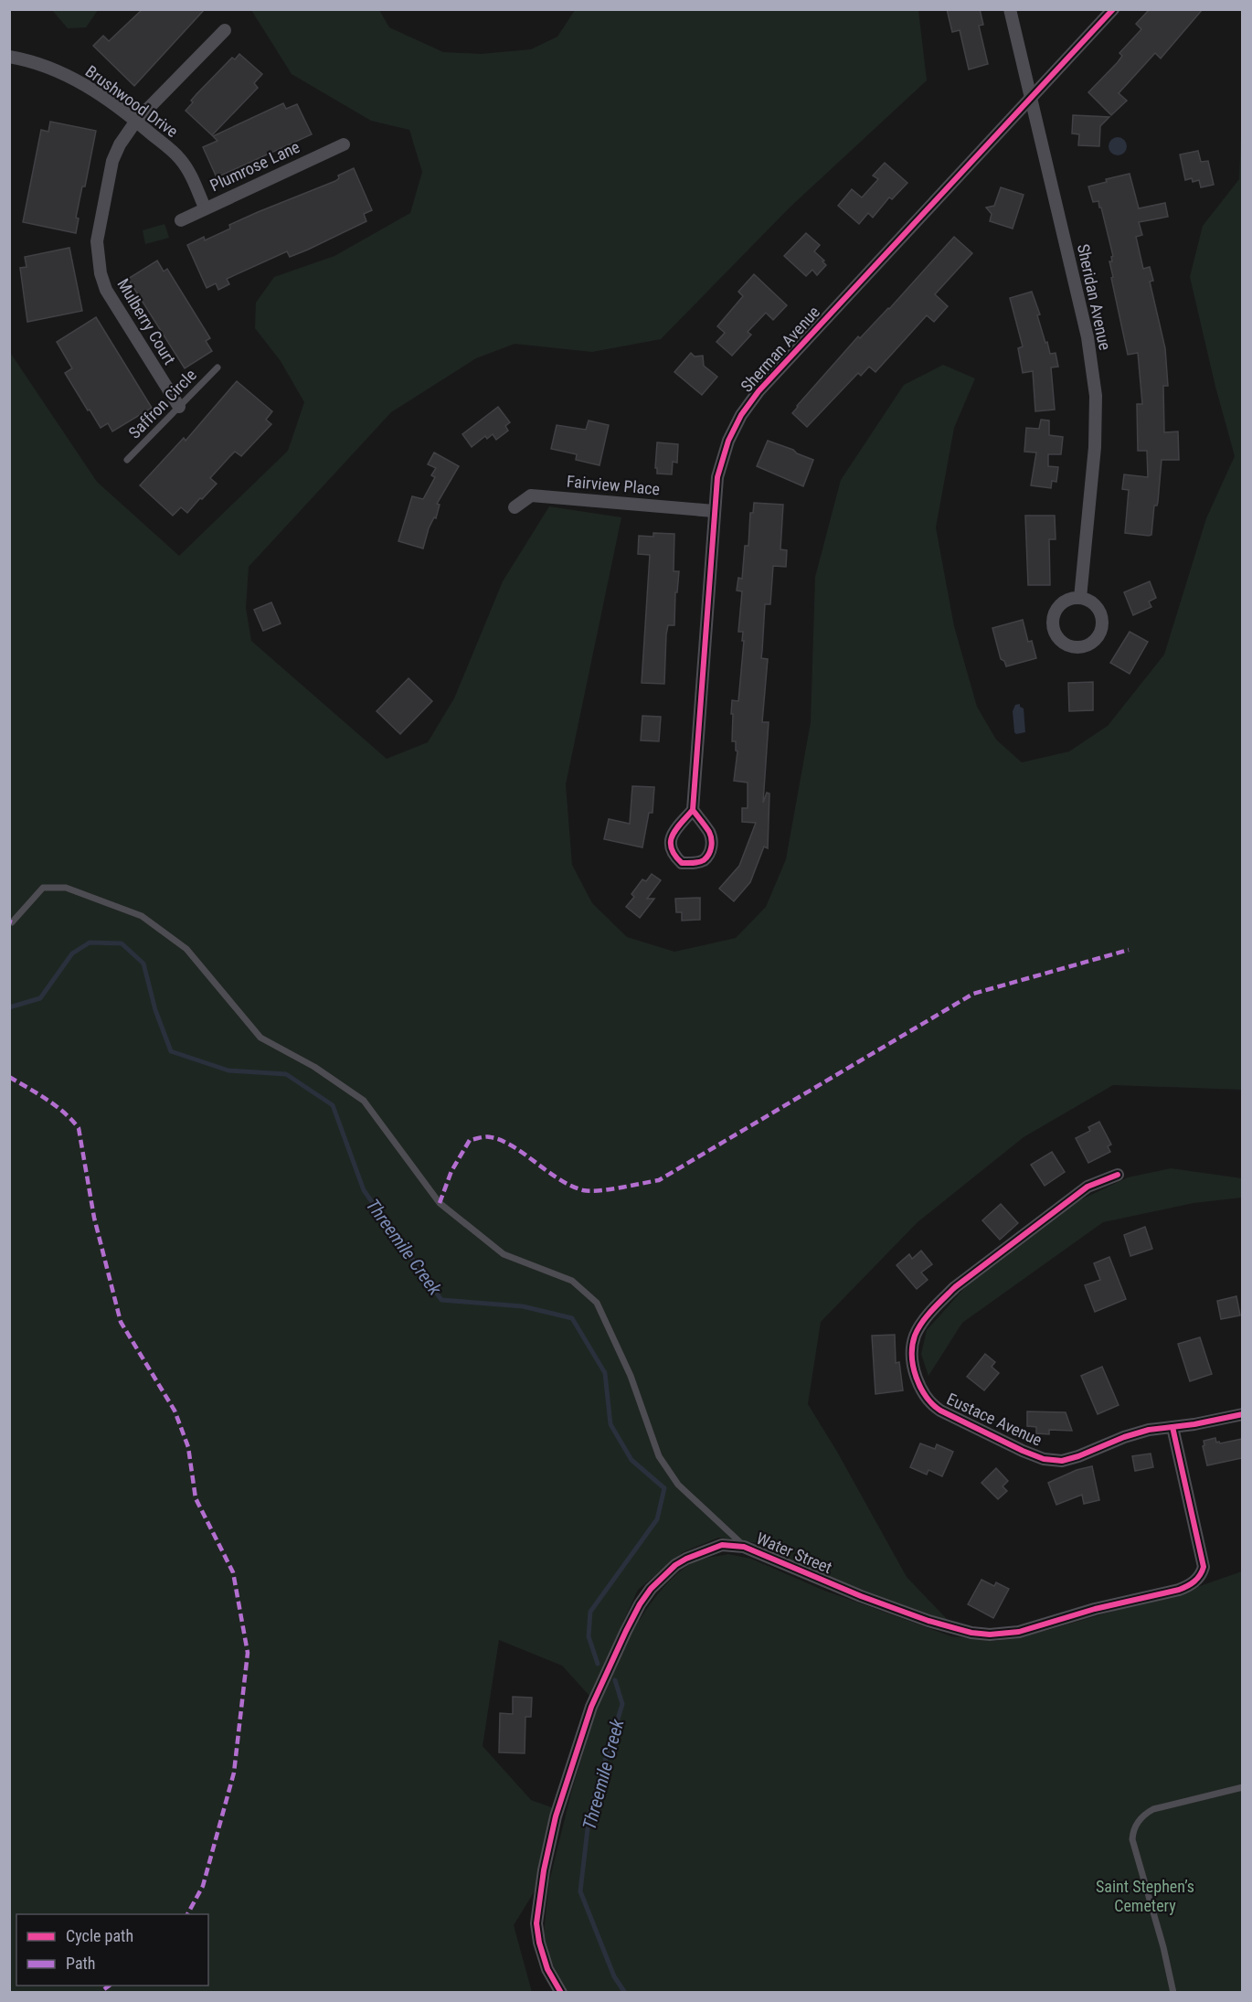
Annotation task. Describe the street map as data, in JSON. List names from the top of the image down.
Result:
{
  "streets": {
    "street": [
      "Brushwood Drive",
      "Plumrose Lane",
      "Sheridan Avenue",
      "Mulberry Court",
      "Sherman Avenue",
      "Fairview Place",
      "Eustace Avenue",
      "Water Street"
    ],
    "lane": ["Saffron Circle"]
  },
  "crossings": [
    ["Brushwood Drive", "Plumrose Lane"],
    ["Brushwood Drive", "Mulberry Court"],
    ["Sheridan Avenue", "Sherman Avenue"],
    ["Mulberry Court", "Saffron Circle"],
    ["Sherman Avenue", "Fairview Place"],
    ["Eustace Avenue", "Water Street"]
  ],
  "water": ["Threemile Creek"],
  "parks": ["Saint Stephen’s Cemetery"],
  "legend": ["Cycle path", "Path"]
}
